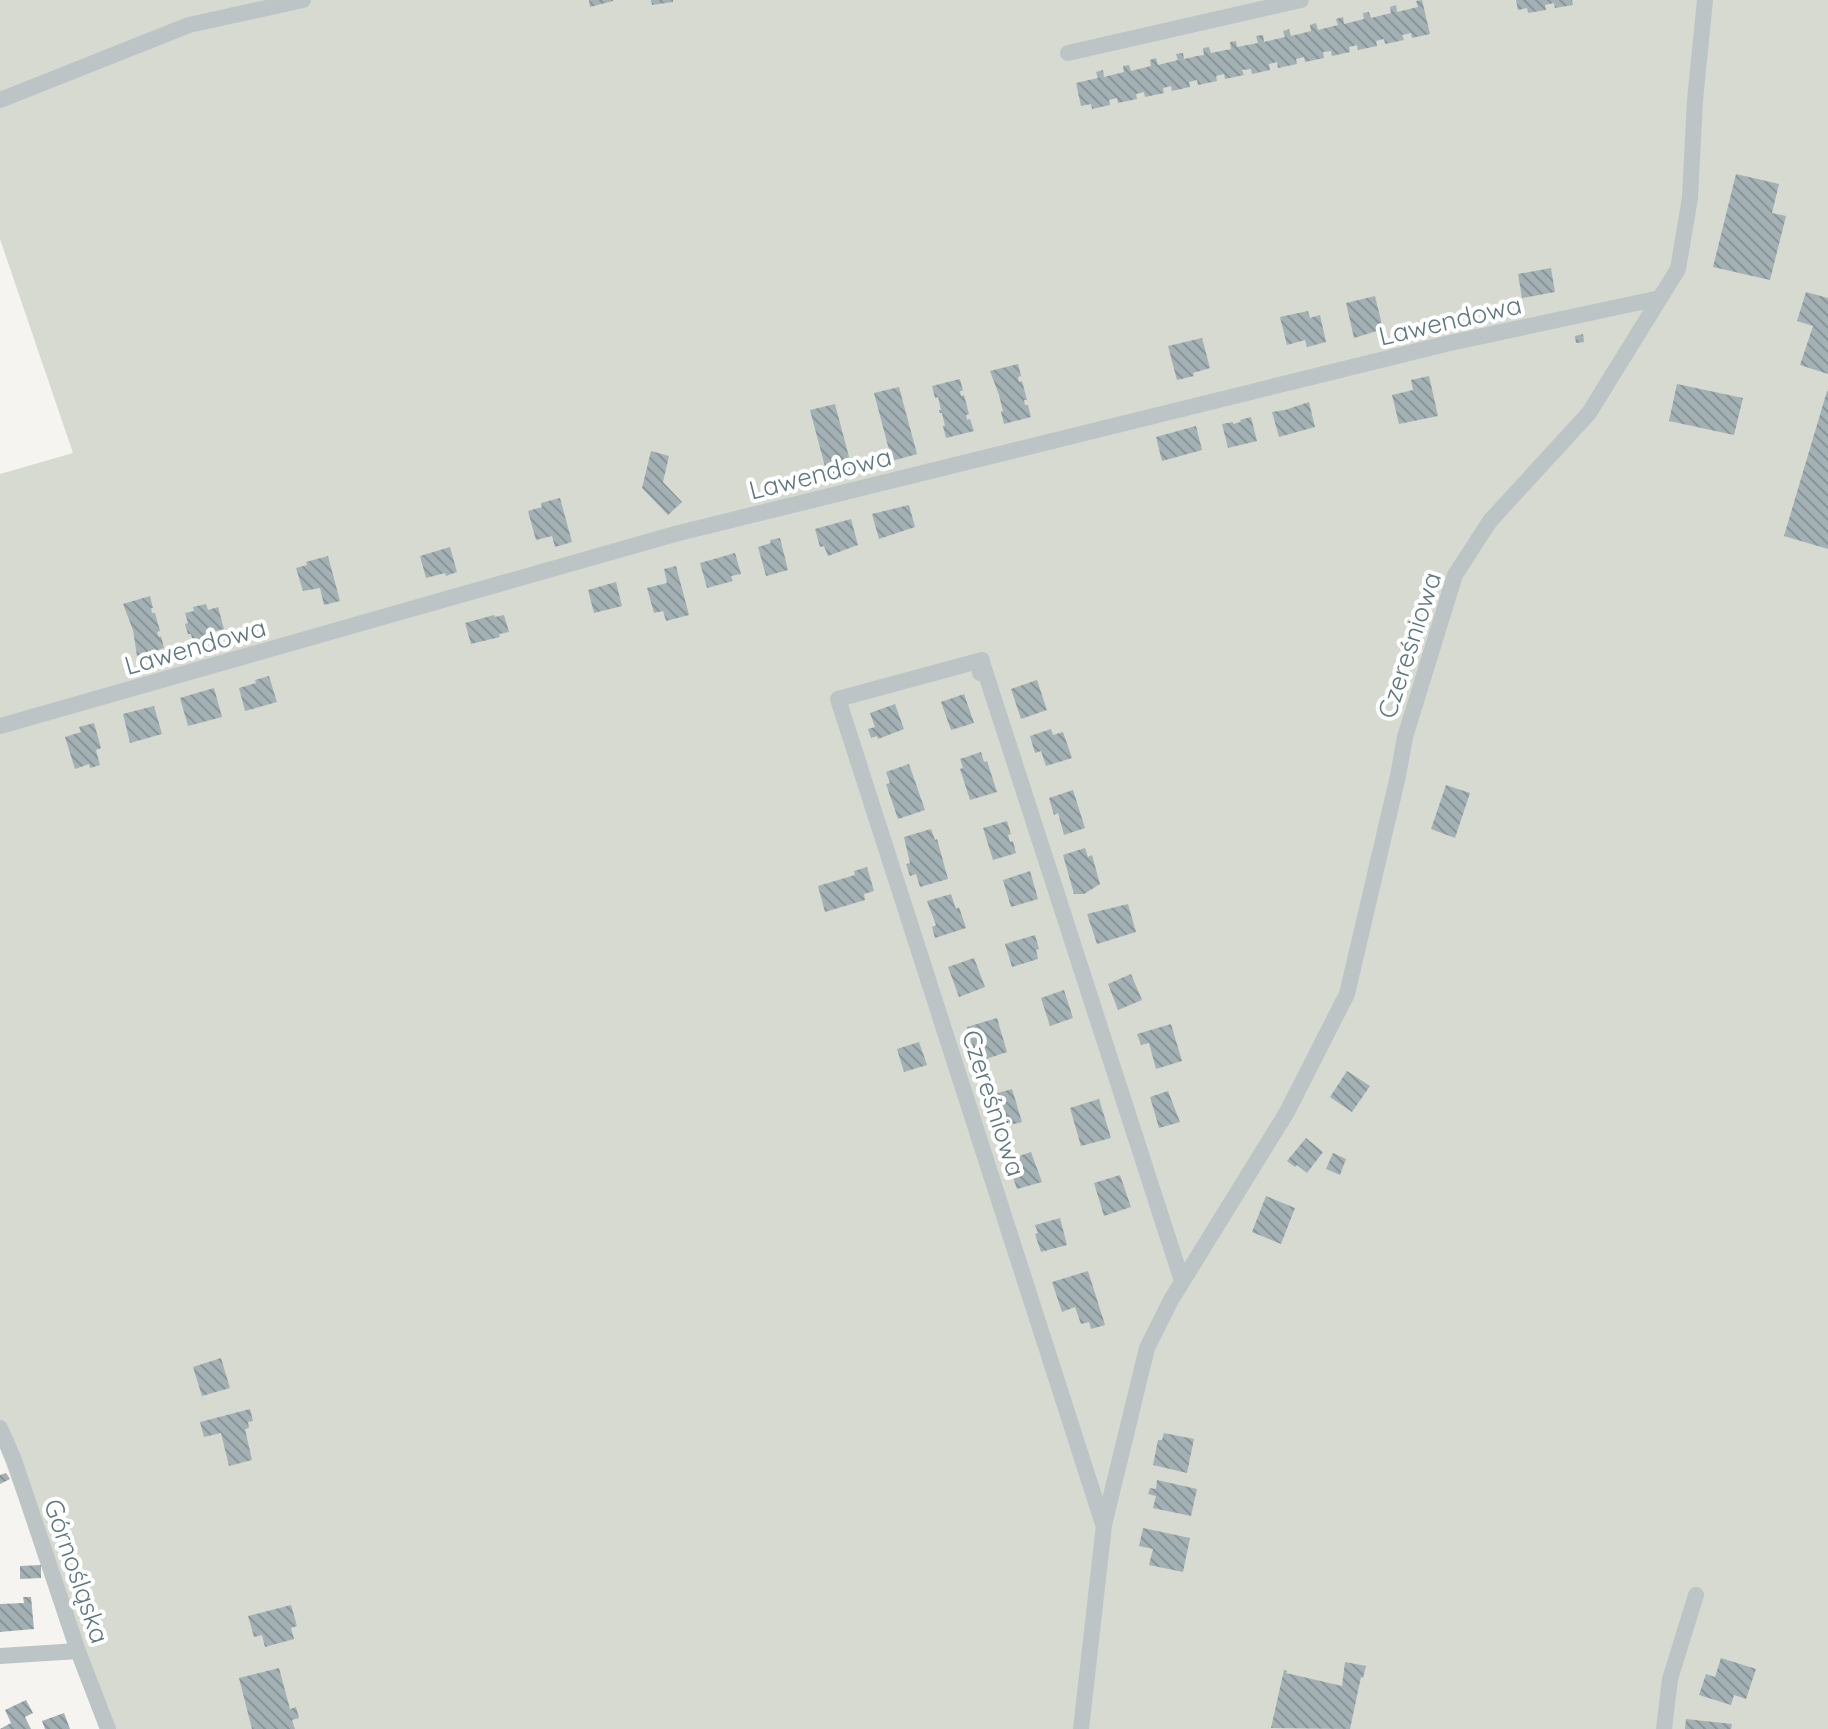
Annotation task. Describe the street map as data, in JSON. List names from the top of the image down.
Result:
{
  "streets": {
    "street": ["Lawendowa", "Czereśniowa", "Górnośląska"]
  },
  "crossings": [
    ["Lawendowa", "Czereśniowa"]
  ]
}
